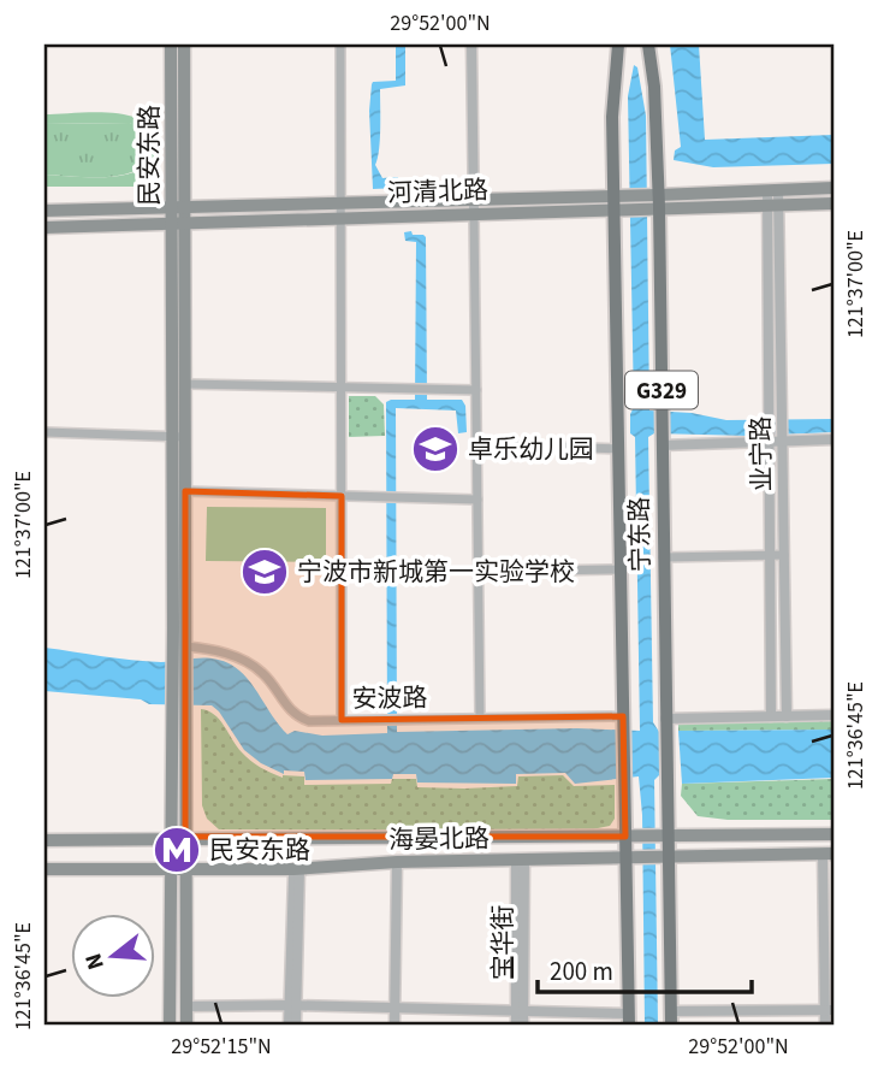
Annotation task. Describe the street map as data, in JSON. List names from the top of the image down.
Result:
{
  "streets": {
    "main road": [
      "民安东路",
      "河清北路",
      "G329",
      "宁东路",
      "海晏北路"
    ],
    "street": ["业宁路", "安波路", "宝华街"]
  },
  "crossings": [
    ["民安东路", "河清北路"],
    ["民安东路", "安波路"],
    ["民安东路", "海晏北路"],
    ["河清北路", "业宁路"],
    ["河清北路", "宁东路"],
    ["宁东路", "安波路"],
    ["宁东路", "海晏北路"],
    ["海晏北路", "宝华街"]
  ],
  "places": {
    "school or university": ["卓乐幼儿园", "宁波市新城第一实验学校"],
    "metro station": ["民安东路"]
  },
  "scale_bar": "200 m",
  "north": "left",
  "coordinates": [
    "29°52'00\"N",
    "121°37'00\"E",
    "121°36'45\"E",
    "29°52'15\"N"
  ]
}
